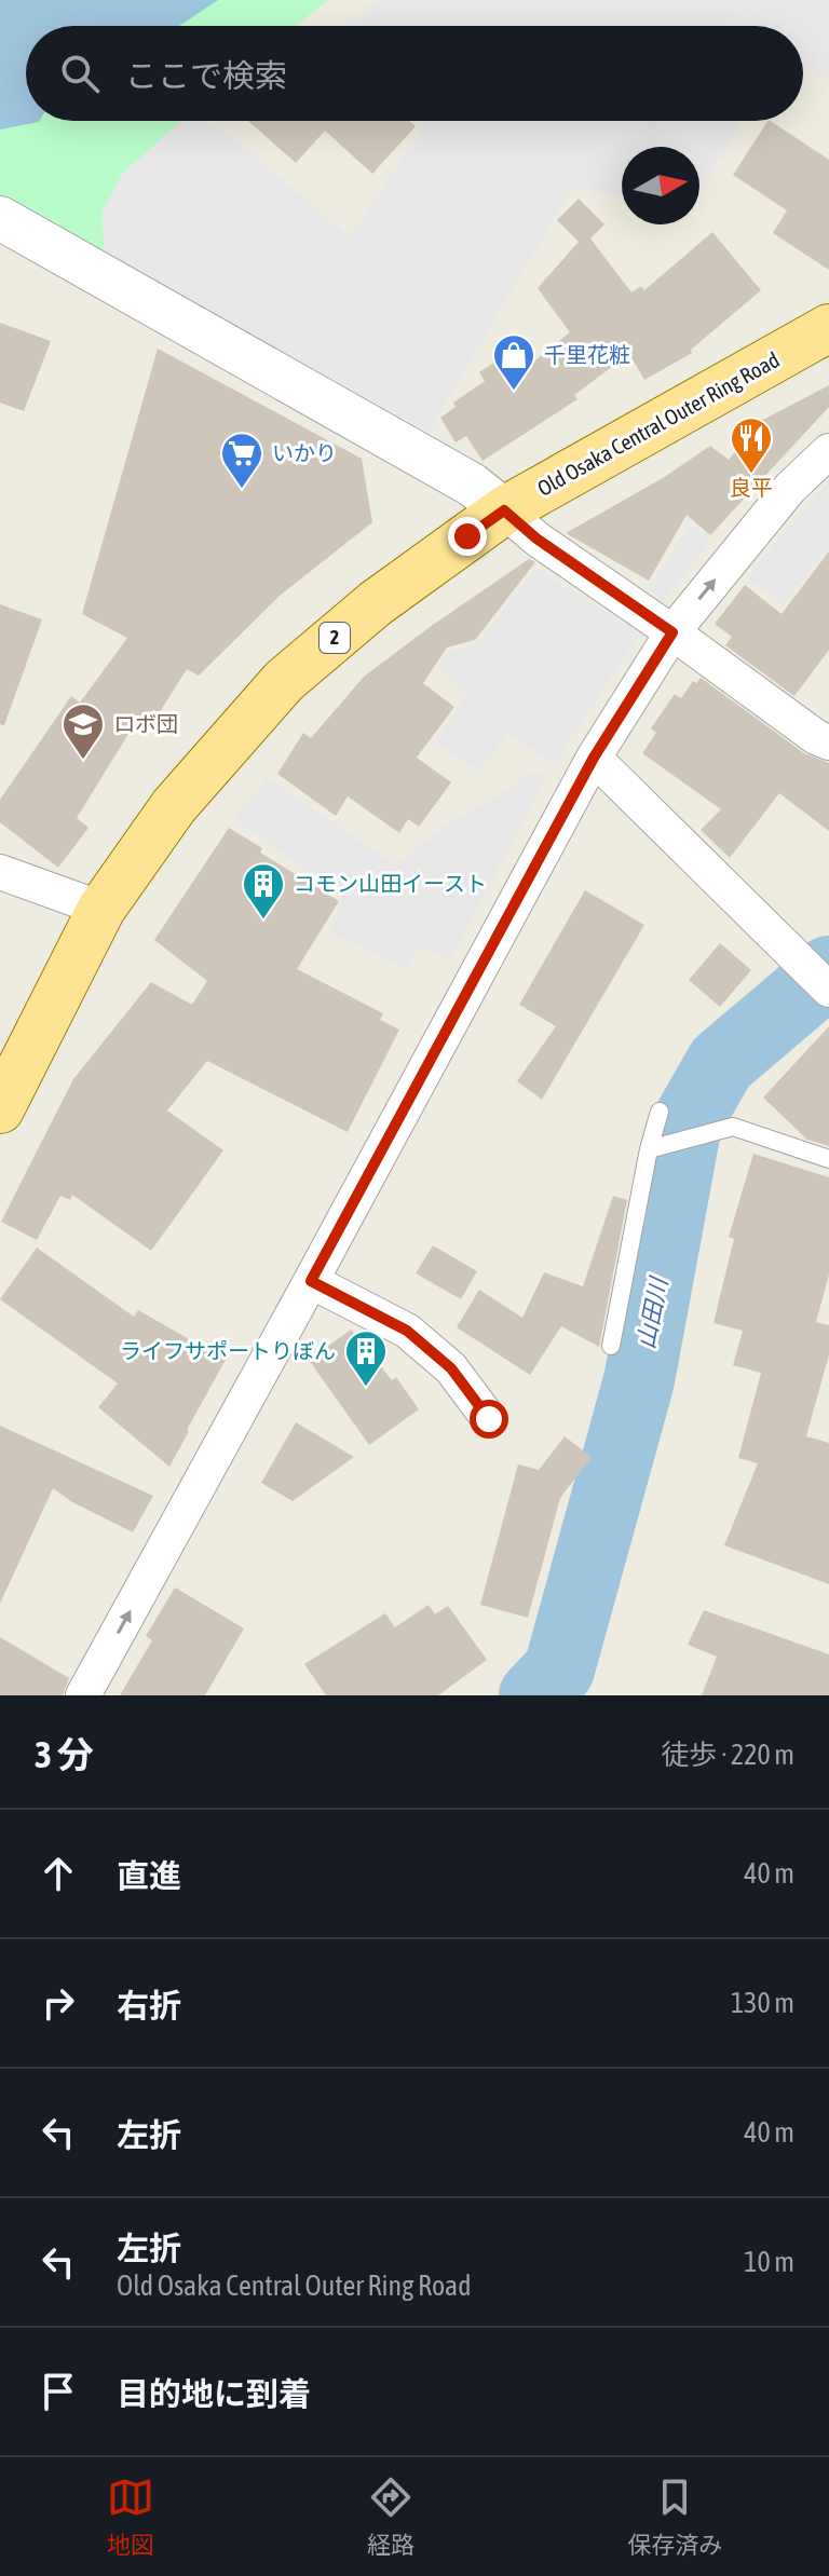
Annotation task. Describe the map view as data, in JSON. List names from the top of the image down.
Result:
{
  "streets": {
    "main road": ["Old Osaka Central Outer Ring Road", "2"]
  },
  "water": ["山田川"],
  "places": {
    "shop": ["千里花粧"],
    "restaurant": ["良平"],
    "supermarket": ["いかり"],
    "school or university": ["ロボ団"],
    "building": ["コモン山田イースト", "ライフサポートりぼん"]
  },
  "north": "right",
  "page": {
    "search": "ここで検索",
    "heading": ["3 分", "徒歩 · 220 m"],
    "list": [
      ["直進", "40 m"],
      ["右折", "130 m"],
      ["左折", "40 m"],
      ["左折", "Old Osaka Central Outer Ring Road", "10 m"],
      "目的地に到着"
    ],
    "nav": ["地図", "経路", "保存済み"]
  }
}
